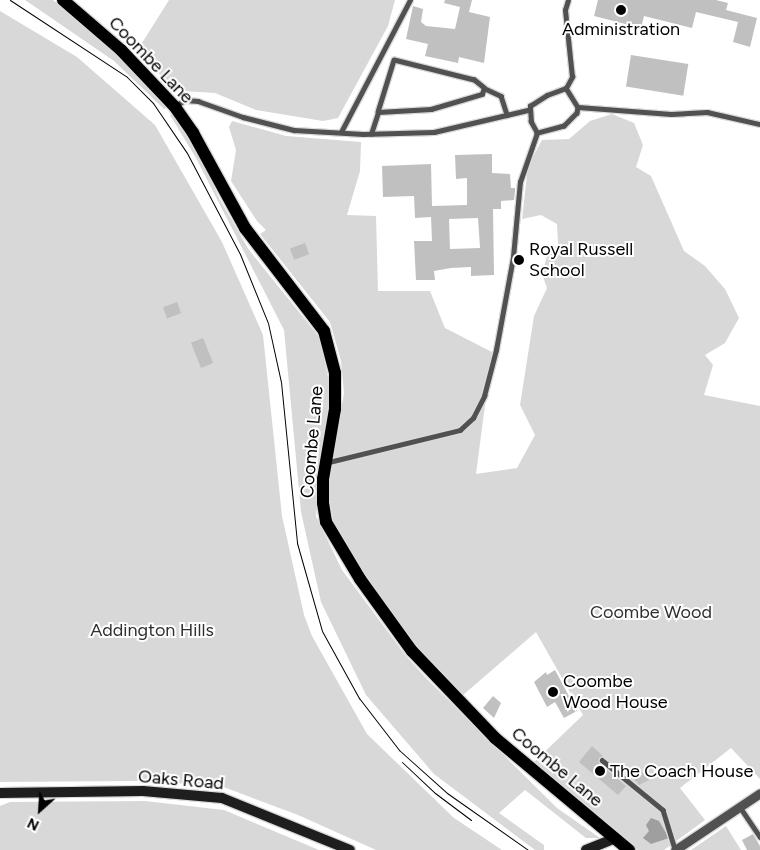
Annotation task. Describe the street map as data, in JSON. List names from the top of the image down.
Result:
{
  "streets": {
    "main road": ["Coombe Lane"],
    "street": ["Oaks Road"]
  },
  "parks": ["Coombe Wood", "Addington Hills"],
  "places": [
    "Administration",
    "Royal Russell School",
    "Coombe Wood House",
    "The Coach House"
  ],
  "north": "bottom left"
}
